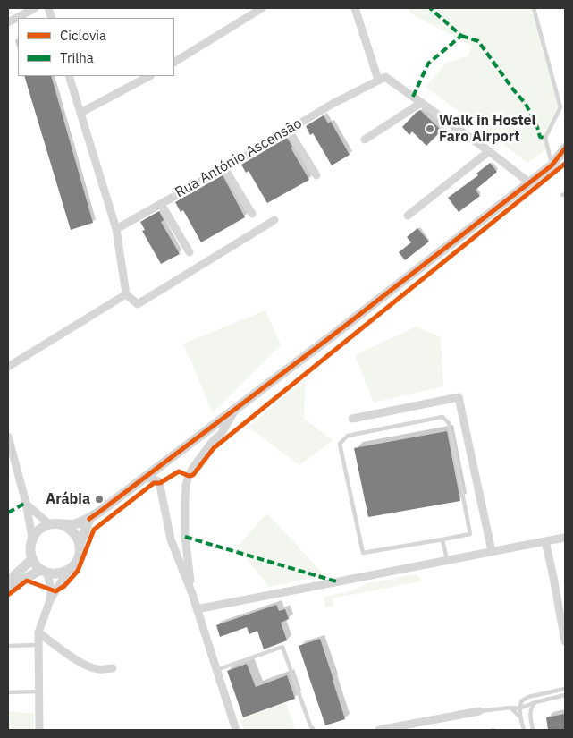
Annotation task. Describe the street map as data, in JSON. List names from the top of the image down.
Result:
{
  "streets": {
    "street": ["Rua António Ascensão"]
  },
  "places": ["Walk in Hostel Faro Airport", "Arábia"],
  "legend": ["Ciclovia", "Trilha"]
}
